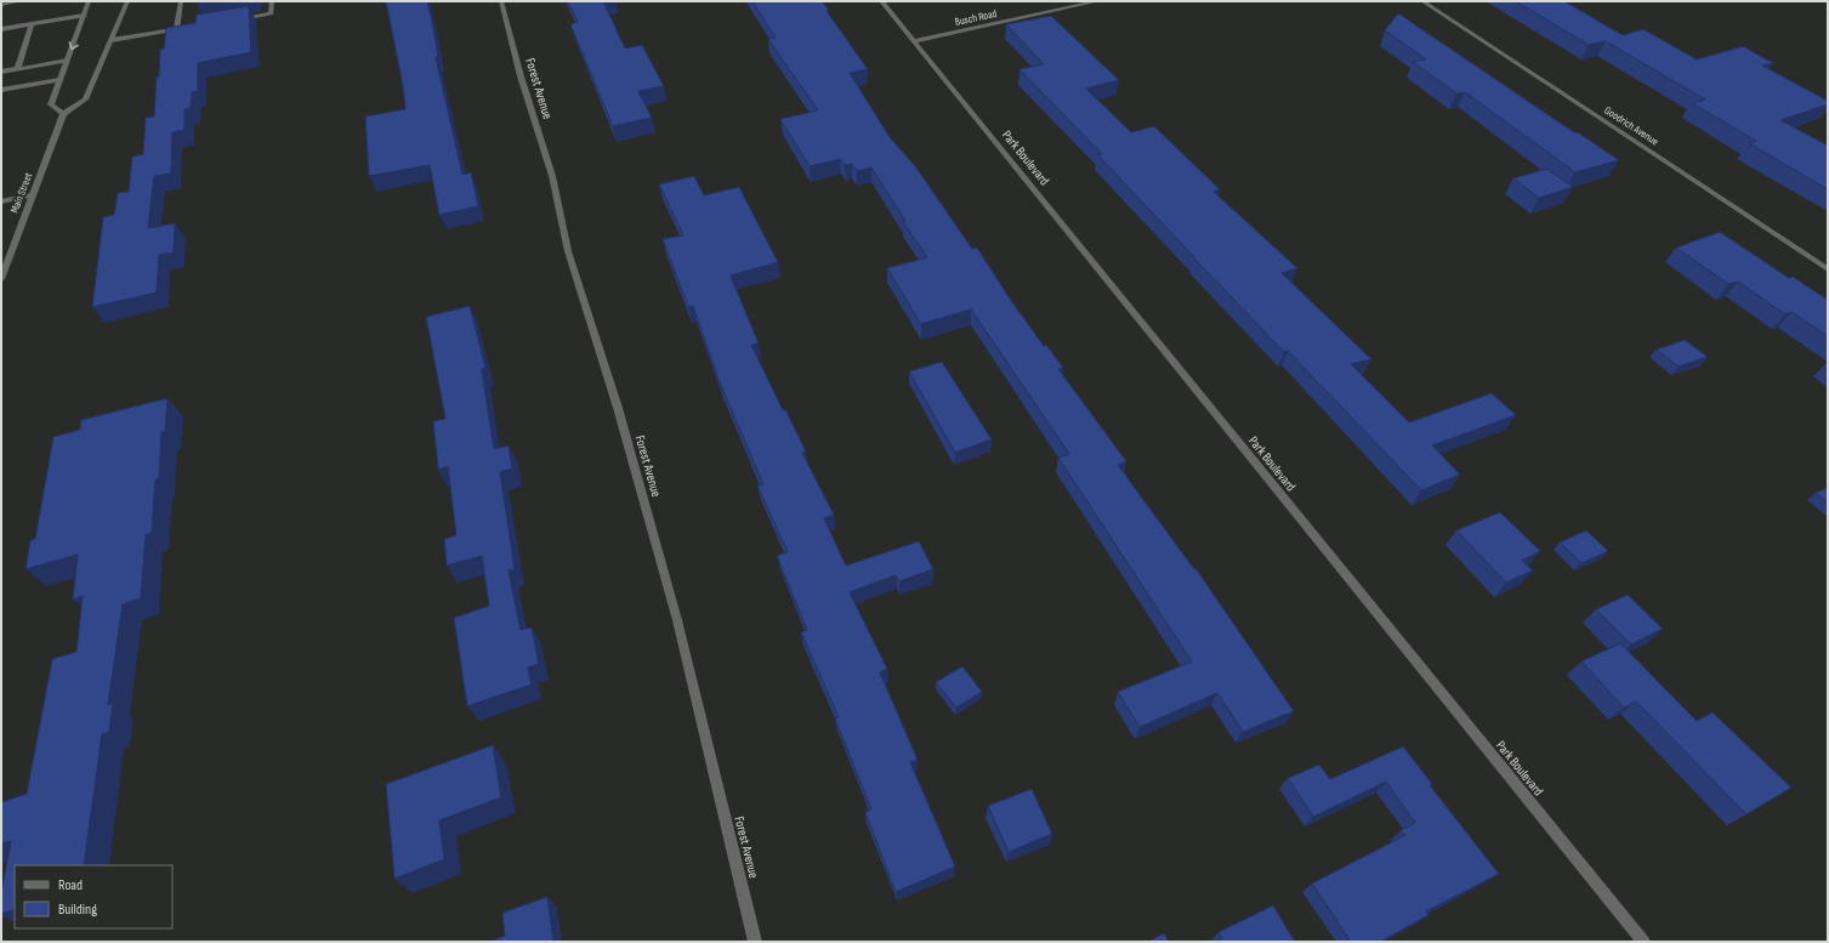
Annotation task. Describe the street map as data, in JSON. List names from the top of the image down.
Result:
{
  "streets": {
    "street": [
      "Busch Road",
      "Forest Avenue",
      "Goodrich Avenue",
      "Park Boulevard",
      "Main Street"
    ]
  },
  "crossings": [
    ["Busch Road", "Park Boulevard"]
  ],
  "legend": ["Road", "Building"]
}
